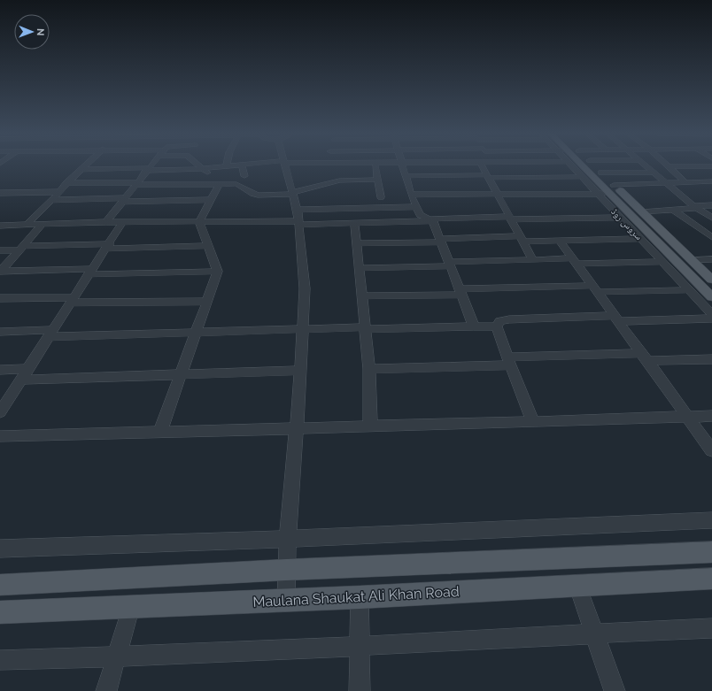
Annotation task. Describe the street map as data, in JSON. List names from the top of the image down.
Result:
{
  "streets": {
    "main road": ["Maulana Shaukat Ali Khan Road"],
    "street": ["سروس روڈ"]
  },
  "north": "right"
}
